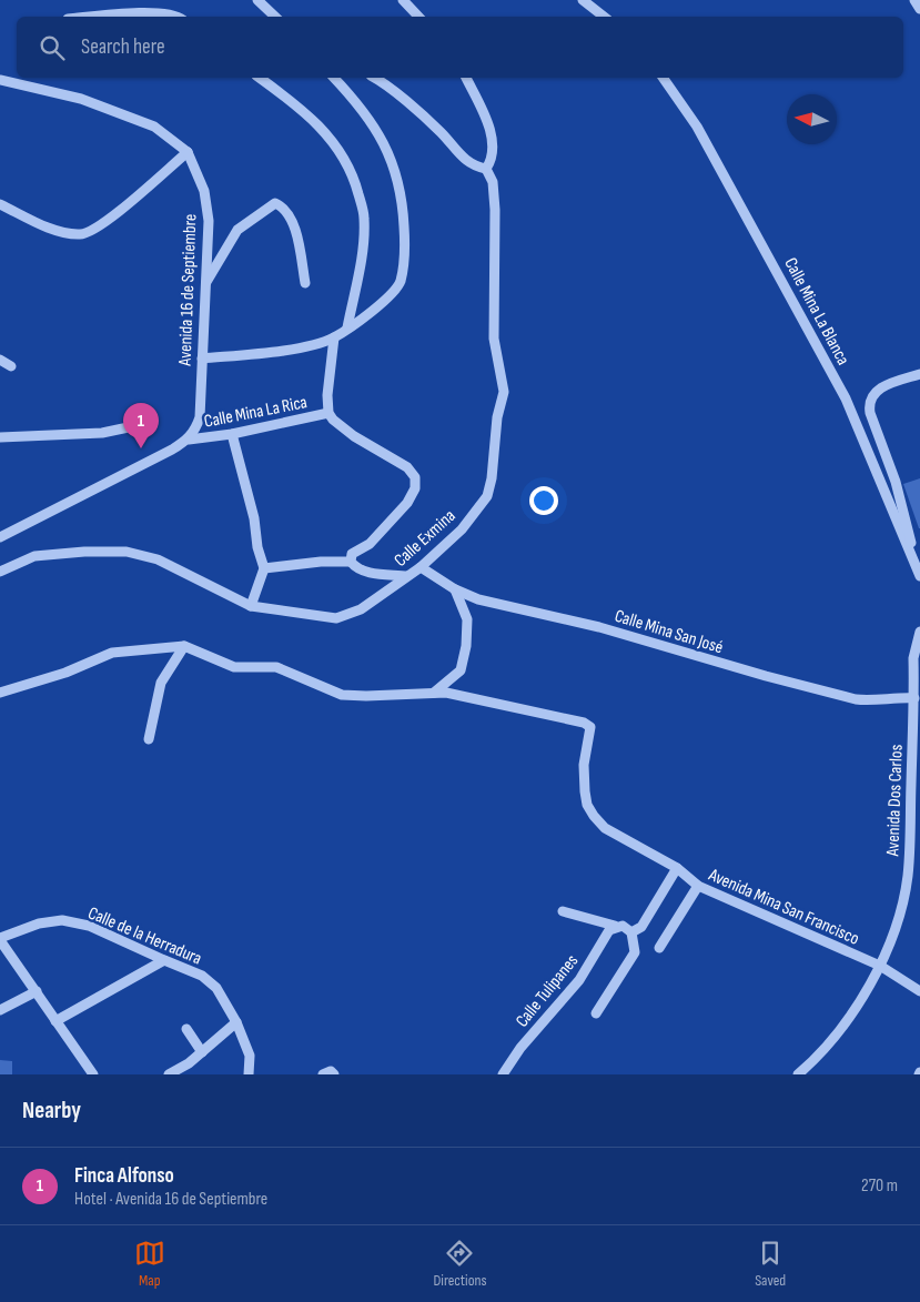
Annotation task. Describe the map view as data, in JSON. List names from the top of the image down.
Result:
{
  "streets": {
    "street": [
      "Avenida 16 de Septiembre",
      "Calle Mina La Blanca",
      "Calle Mina La Rica",
      "Calle Exmina",
      "Calle Mina San José",
      "Avenida Dos Carlos",
      "Avenida Mina San Francisco",
      "Calle de la Herradura",
      "Calle Tulipanes"
    ]
  },
  "crossings": [
    ["Avenida 16 de Septiembre", "Calle Mina La Rica"],
    ["Calle Exmina", "Calle Mina San José"],
    ["Calle Mina San José", "Avenida Dos Carlos"],
    ["Avenida Dos Carlos", "Avenida Mina San Francisco"]
  ],
  "north": "left",
  "page": {
    "search": "Search here",
    "pins": "1",
    "heading": "Nearby",
    "list": [
      {
        "mark": "1",
        "name": "Finca Alfonso",
        "note": "Hotel · Avenida 16 de Septiembre",
        "value": "270 m"
      }
    ],
    "nav": ["Map", "Directions", "Saved"]
  }
}
